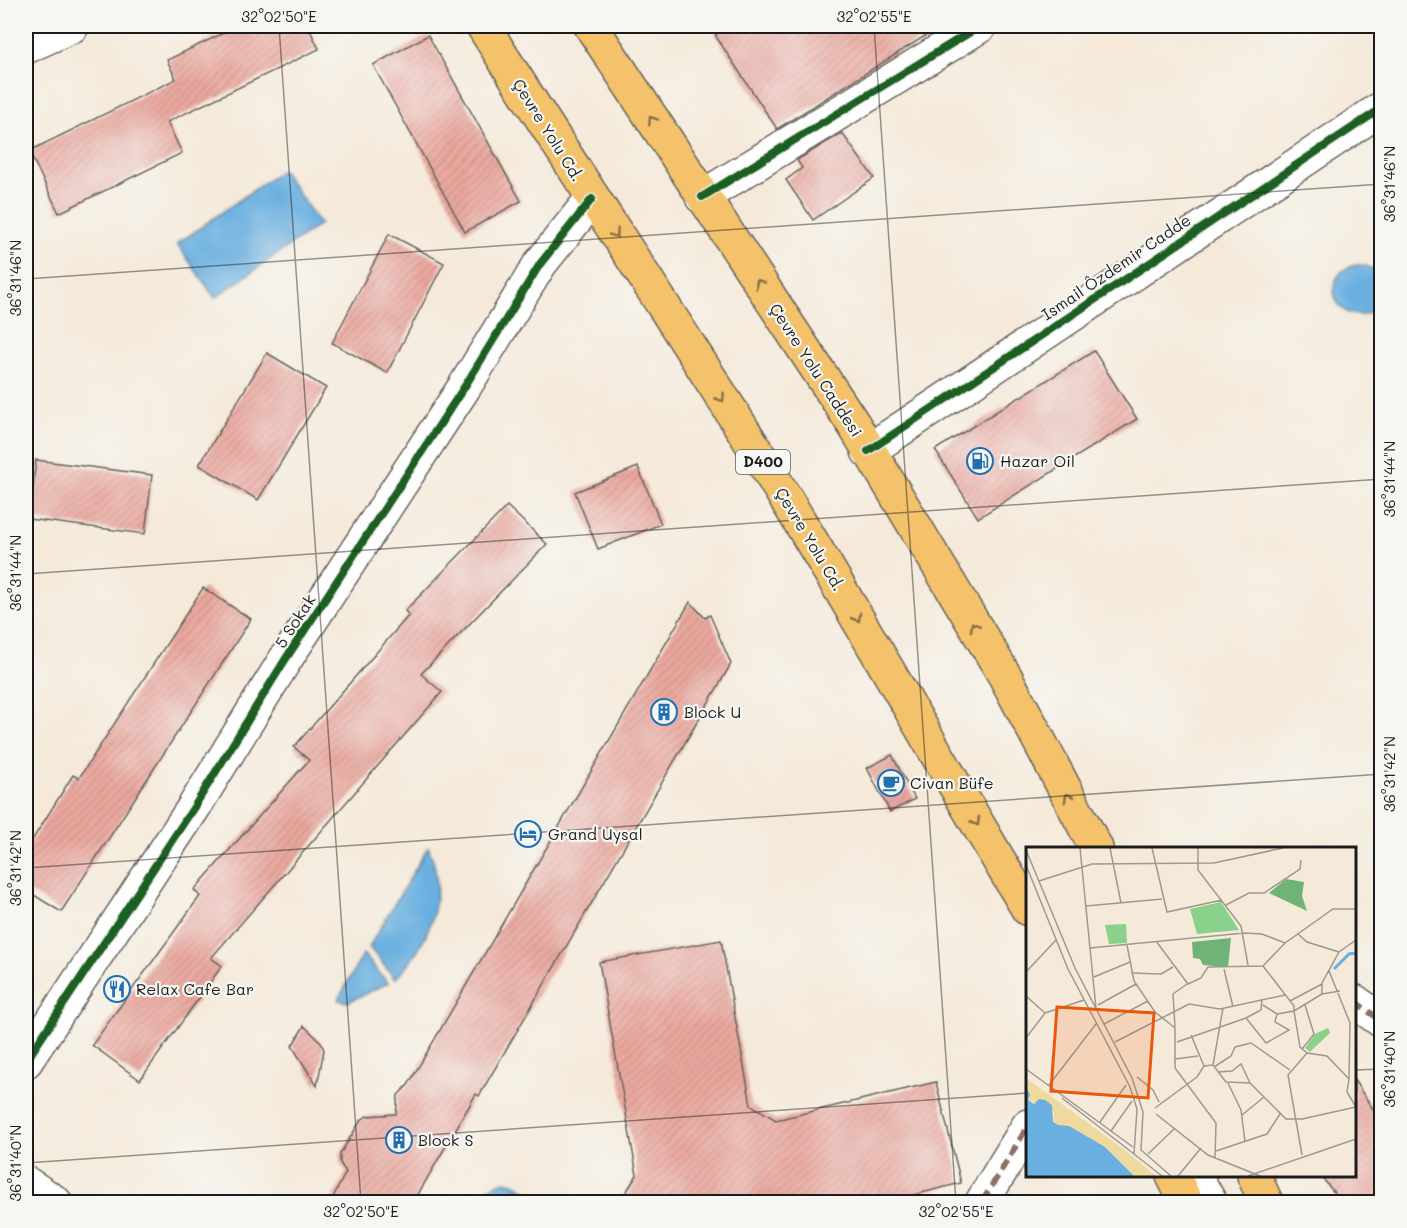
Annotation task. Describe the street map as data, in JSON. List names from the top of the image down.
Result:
{
  "streets": {
    "highway": ["Çevre Yolu Cd.", "Çevre Yolu Caddesi", "D400"],
    "street": ["Ismail Ôzdemir Cadde", "5 Sokak"]
  },
  "crossings": [
    ["Çevre Yolu Cd.", "5 Sokak"],
    ["Ismail Ôzdemir Cadde", "Çevre Yolu Caddesi"]
  ],
  "one_way": ["Çevre Yolu Cd.", "Çevre Yolu Caddesi"],
  "places": {
    "fuel station": ["Hazar Oil"],
    "building": ["Block U", "Block S"],
    "cafe": ["Civan Büfe"],
    "hotel": ["Grand Uysal"],
    "restaurant": ["Relax Cafe Bar"]
  },
  "coordinates": [
    "32°02'50\"E",
    "32°02'55\"E",
    "36°31'46\"N",
    "36°31'44\"N",
    "36°31'42\"N",
    "36°31'40\"N"
  ]
}
